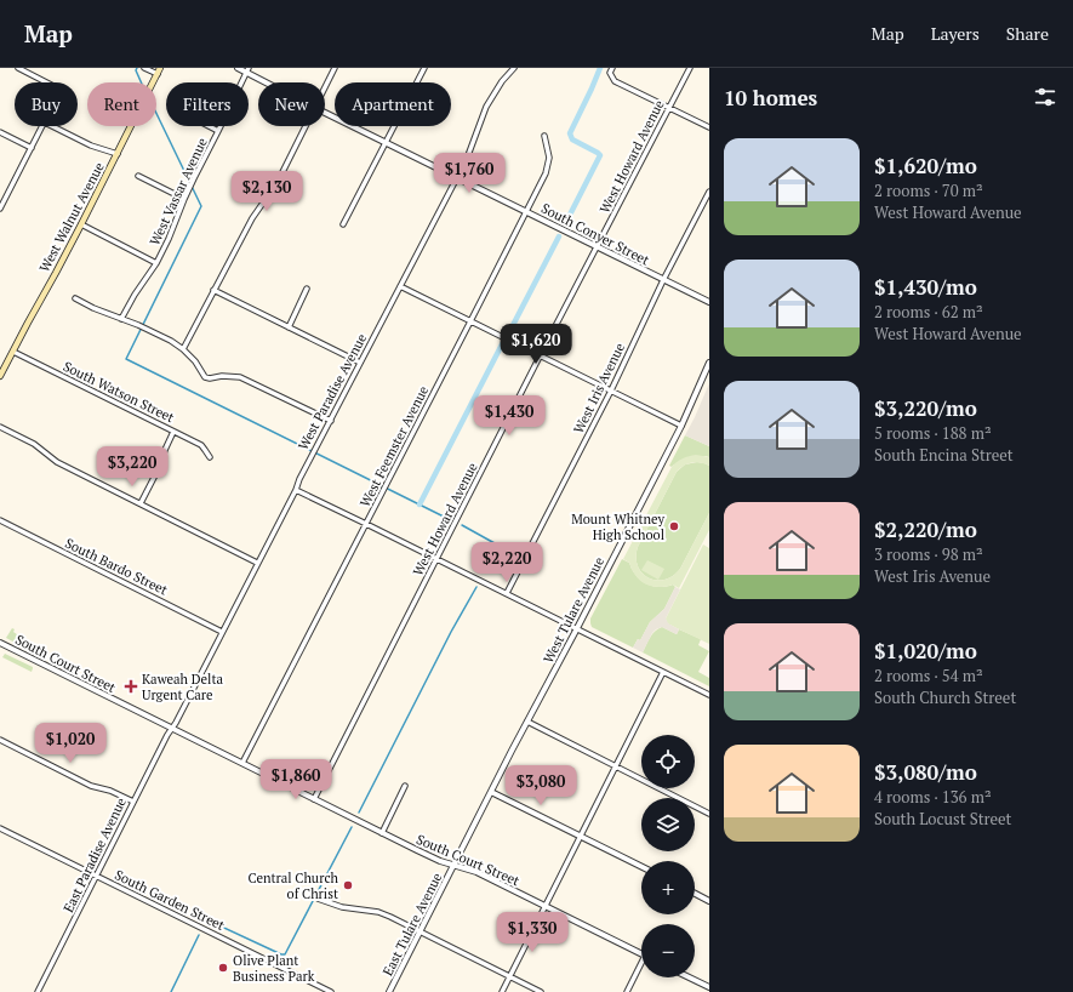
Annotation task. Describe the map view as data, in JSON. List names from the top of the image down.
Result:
{
  "streets": {
    "main road": ["West Walnut Avenue"],
    "street": [
      "West Howard Avenue",
      "West Vassar Avenue",
      "South Conyer Street",
      "West Iris Avenue",
      "South Watson Street",
      "West Paradise Avenue",
      "West Feemster Avenue",
      "South Bardo Street",
      "West Tulare Avenue",
      "South Court Street",
      "East Paradise Avenue",
      "South Garden Street",
      "East Tulare Avenue"
    ]
  },
  "crossings": [
    ["West Howard Avenue", "South Conyer Street"],
    ["West Howard Avenue", "South Court Street"],
    ["West Vassar Avenue", "South Conyer Street"],
    ["West Walnut Avenue", "South Watson Street"],
    ["South Conyer Street", "West Iris Avenue"],
    ["South Conyer Street", "West Paradise Avenue"],
    ["South Conyer Street", "West Feemster Avenue"],
    ["West Paradise Avenue", "South Bardo Street"],
    ["West Paradise Avenue", "South Court Street"],
    ["West Paradise Avenue", "East Paradise Avenue"],
    ["West Feemster Avenue", "South Court Street"],
    ["West Tulare Avenue", "South Court Street"],
    ["West Tulare Avenue", "East Tulare Avenue"],
    ["South Court Street", "East Paradise Avenue"],
    ["South Court Street", "East Tulare Avenue"],
    ["East Paradise Avenue", "South Garden Street"]
  ],
  "places": {
    "other": ["Mount Whitney High School", "Central Church of Christ", "Olive Plant Business Park"],
    "health": ["Kaweah Delta Urgent Care"]
  },
  "page": {
    "header": "Map",
    "nav": ["Map", "Layers", "Share"],
    "heading": "10 homes",
    "chip": [
      "Buy",
      "Rent",
      "Filters",
      "New",
      "Apartment"
    ],
    "list": [
      {
        "name": "$1,620/mo",
        "note": "2 rooms · 70 m² · West Howard Avenue"
      },
      {
        "name": "$1,430/mo",
        "note": "2 rooms · 62 m² · West Howard Avenue"
      },
      {
        "name": "$3,220/mo",
        "note": "5 rooms · 188 m² · South Encina Street"
      },
      {
        "name": "$2,220/mo",
        "note": "3 rooms · 98 m² · West Iris Avenue"
      },
      {
        "name": "$1,020/mo",
        "note": "2 rooms · 54 m² · South Church Street"
      },
      {
        "name": "$3,080/mo",
        "note": "4 rooms · 136 m² · South Locust Street"
      }
    ],
    "price": [
      "$1,760",
      "$2,130",
      "$1,620",
      "$1,430",
      "$3,220",
      "$2,220",
      "$1,020",
      "$1,860",
      "$3,080",
      "$1,330"
    ],
    "map_buttons": ["+", "−"]
  }
}
